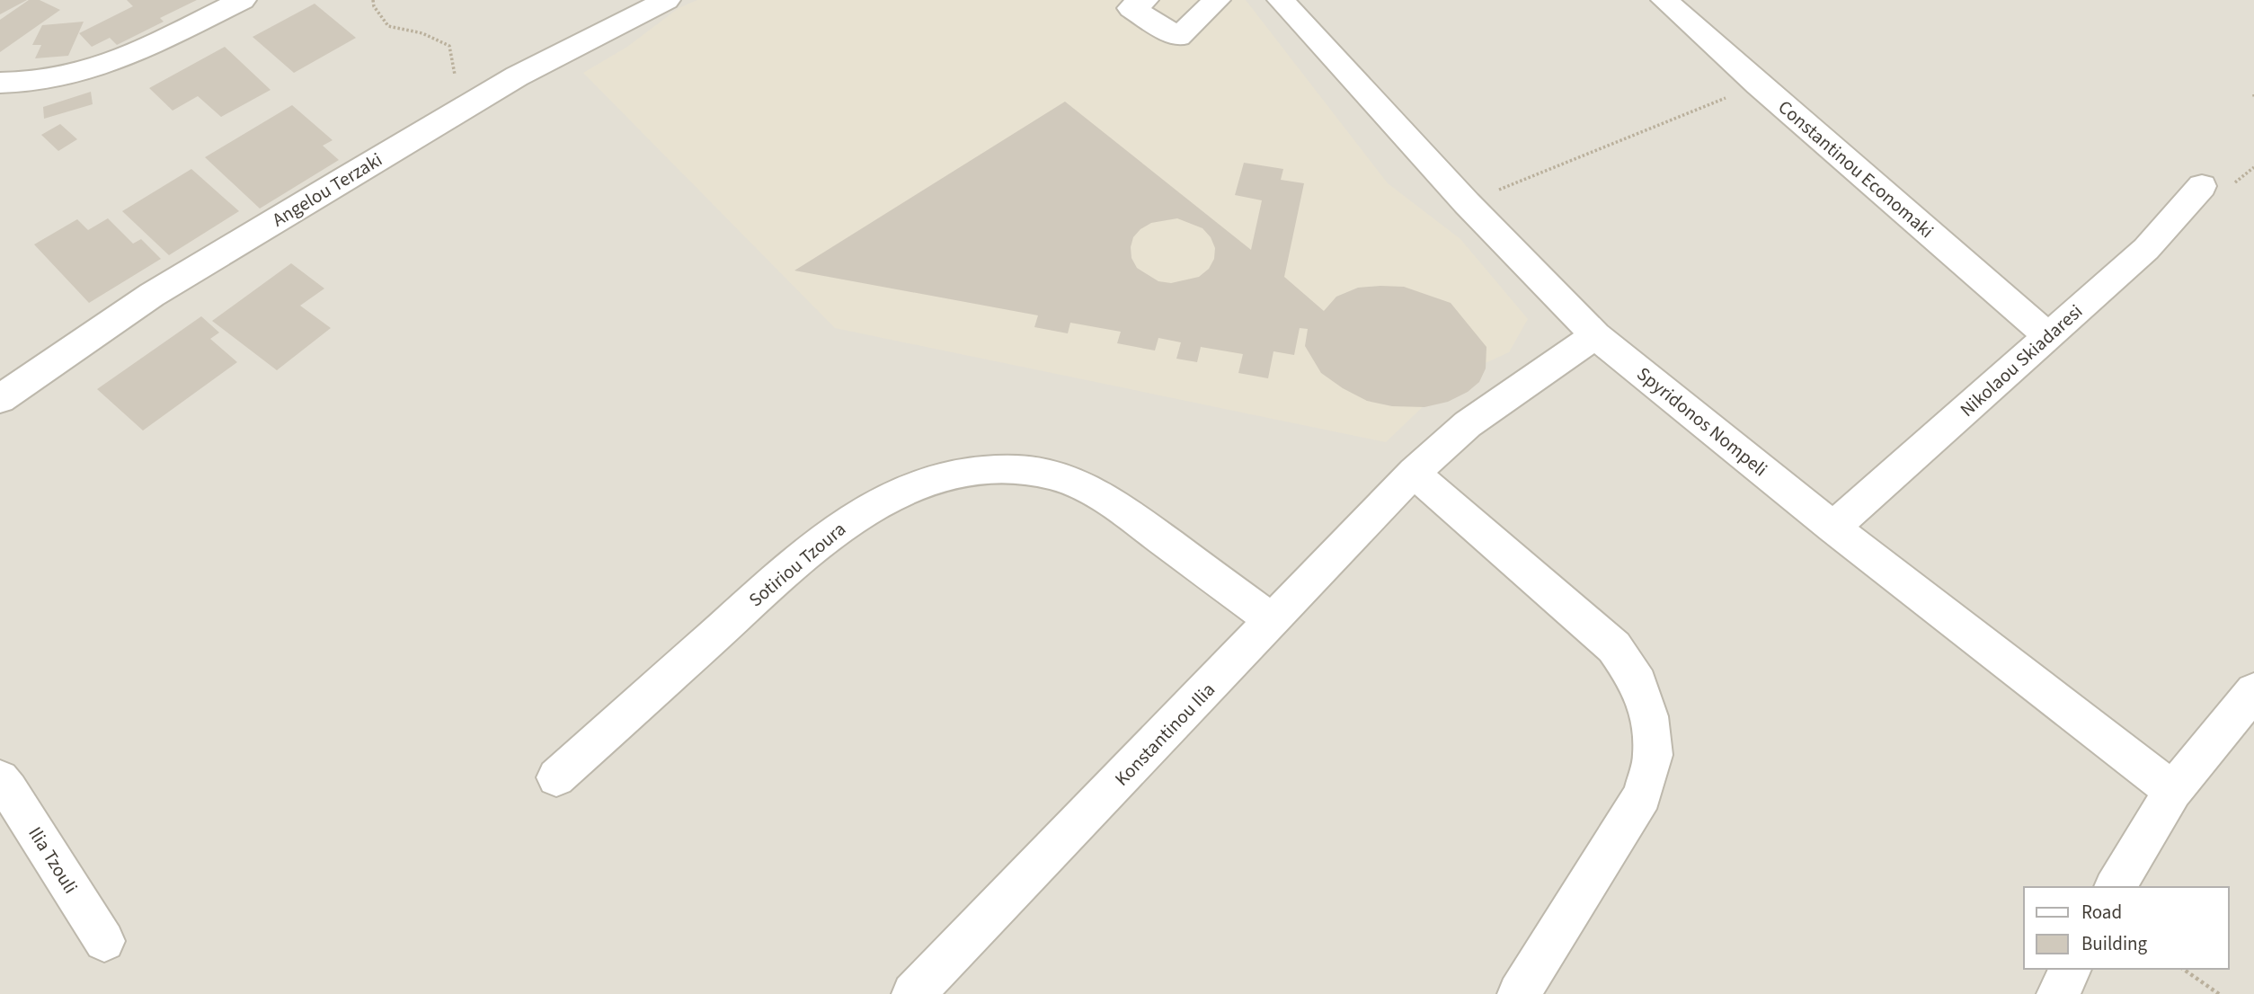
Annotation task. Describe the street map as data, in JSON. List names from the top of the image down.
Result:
{
  "streets": {
    "street": [
      "Constantinou Economaki",
      "Angelou Terzaki",
      "Nikolaou Skiadaresi",
      "Spyridonos Nompeli",
      "Sotiriou Tzoura",
      "Konstantinou Ilia",
      "Ilia Tzouli"
    ]
  },
  "crossings": [
    ["Constantinou Economaki", "Nikolaou Skiadaresi"],
    ["Nikolaou Skiadaresi", "Spyridonos Nompeli"],
    ["Spyridonos Nompeli", "Konstantinou Ilia"],
    ["Sotiriou Tzoura", "Konstantinou Ilia"]
  ],
  "legend": ["Road", "Building"]
}
